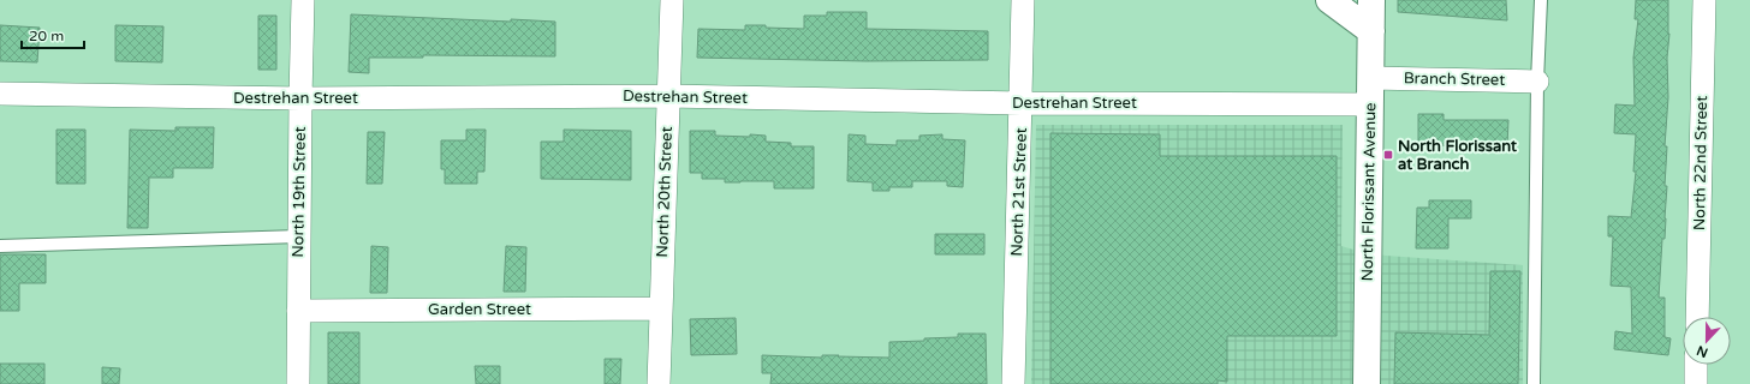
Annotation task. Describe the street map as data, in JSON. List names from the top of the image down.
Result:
{
  "streets": {
    "main road": ["North Florissant Avenue"],
    "street": [
      "Branch Street",
      "Destrehan Street",
      "North 22nd Street",
      "North 19th Street",
      "North 20th Street",
      "North 21st Street",
      "Garden Street"
    ]
  },
  "crossings": [
    ["Branch Street", "North Florissant Avenue"],
    ["Destrehan Street", "North 19th Street"],
    ["Destrehan Street", "North 20th Street"],
    ["Destrehan Street", "North 21st Street"],
    ["Destrehan Street", "North Florissant Avenue"],
    ["North 19th Street", "Garden Street"],
    ["North 20th Street", "Garden Street"]
  ],
  "places": {
    "transit": ["North Florissant at Branch"]
  },
  "scale_bar": "20 m",
  "north": "bottom"
}
